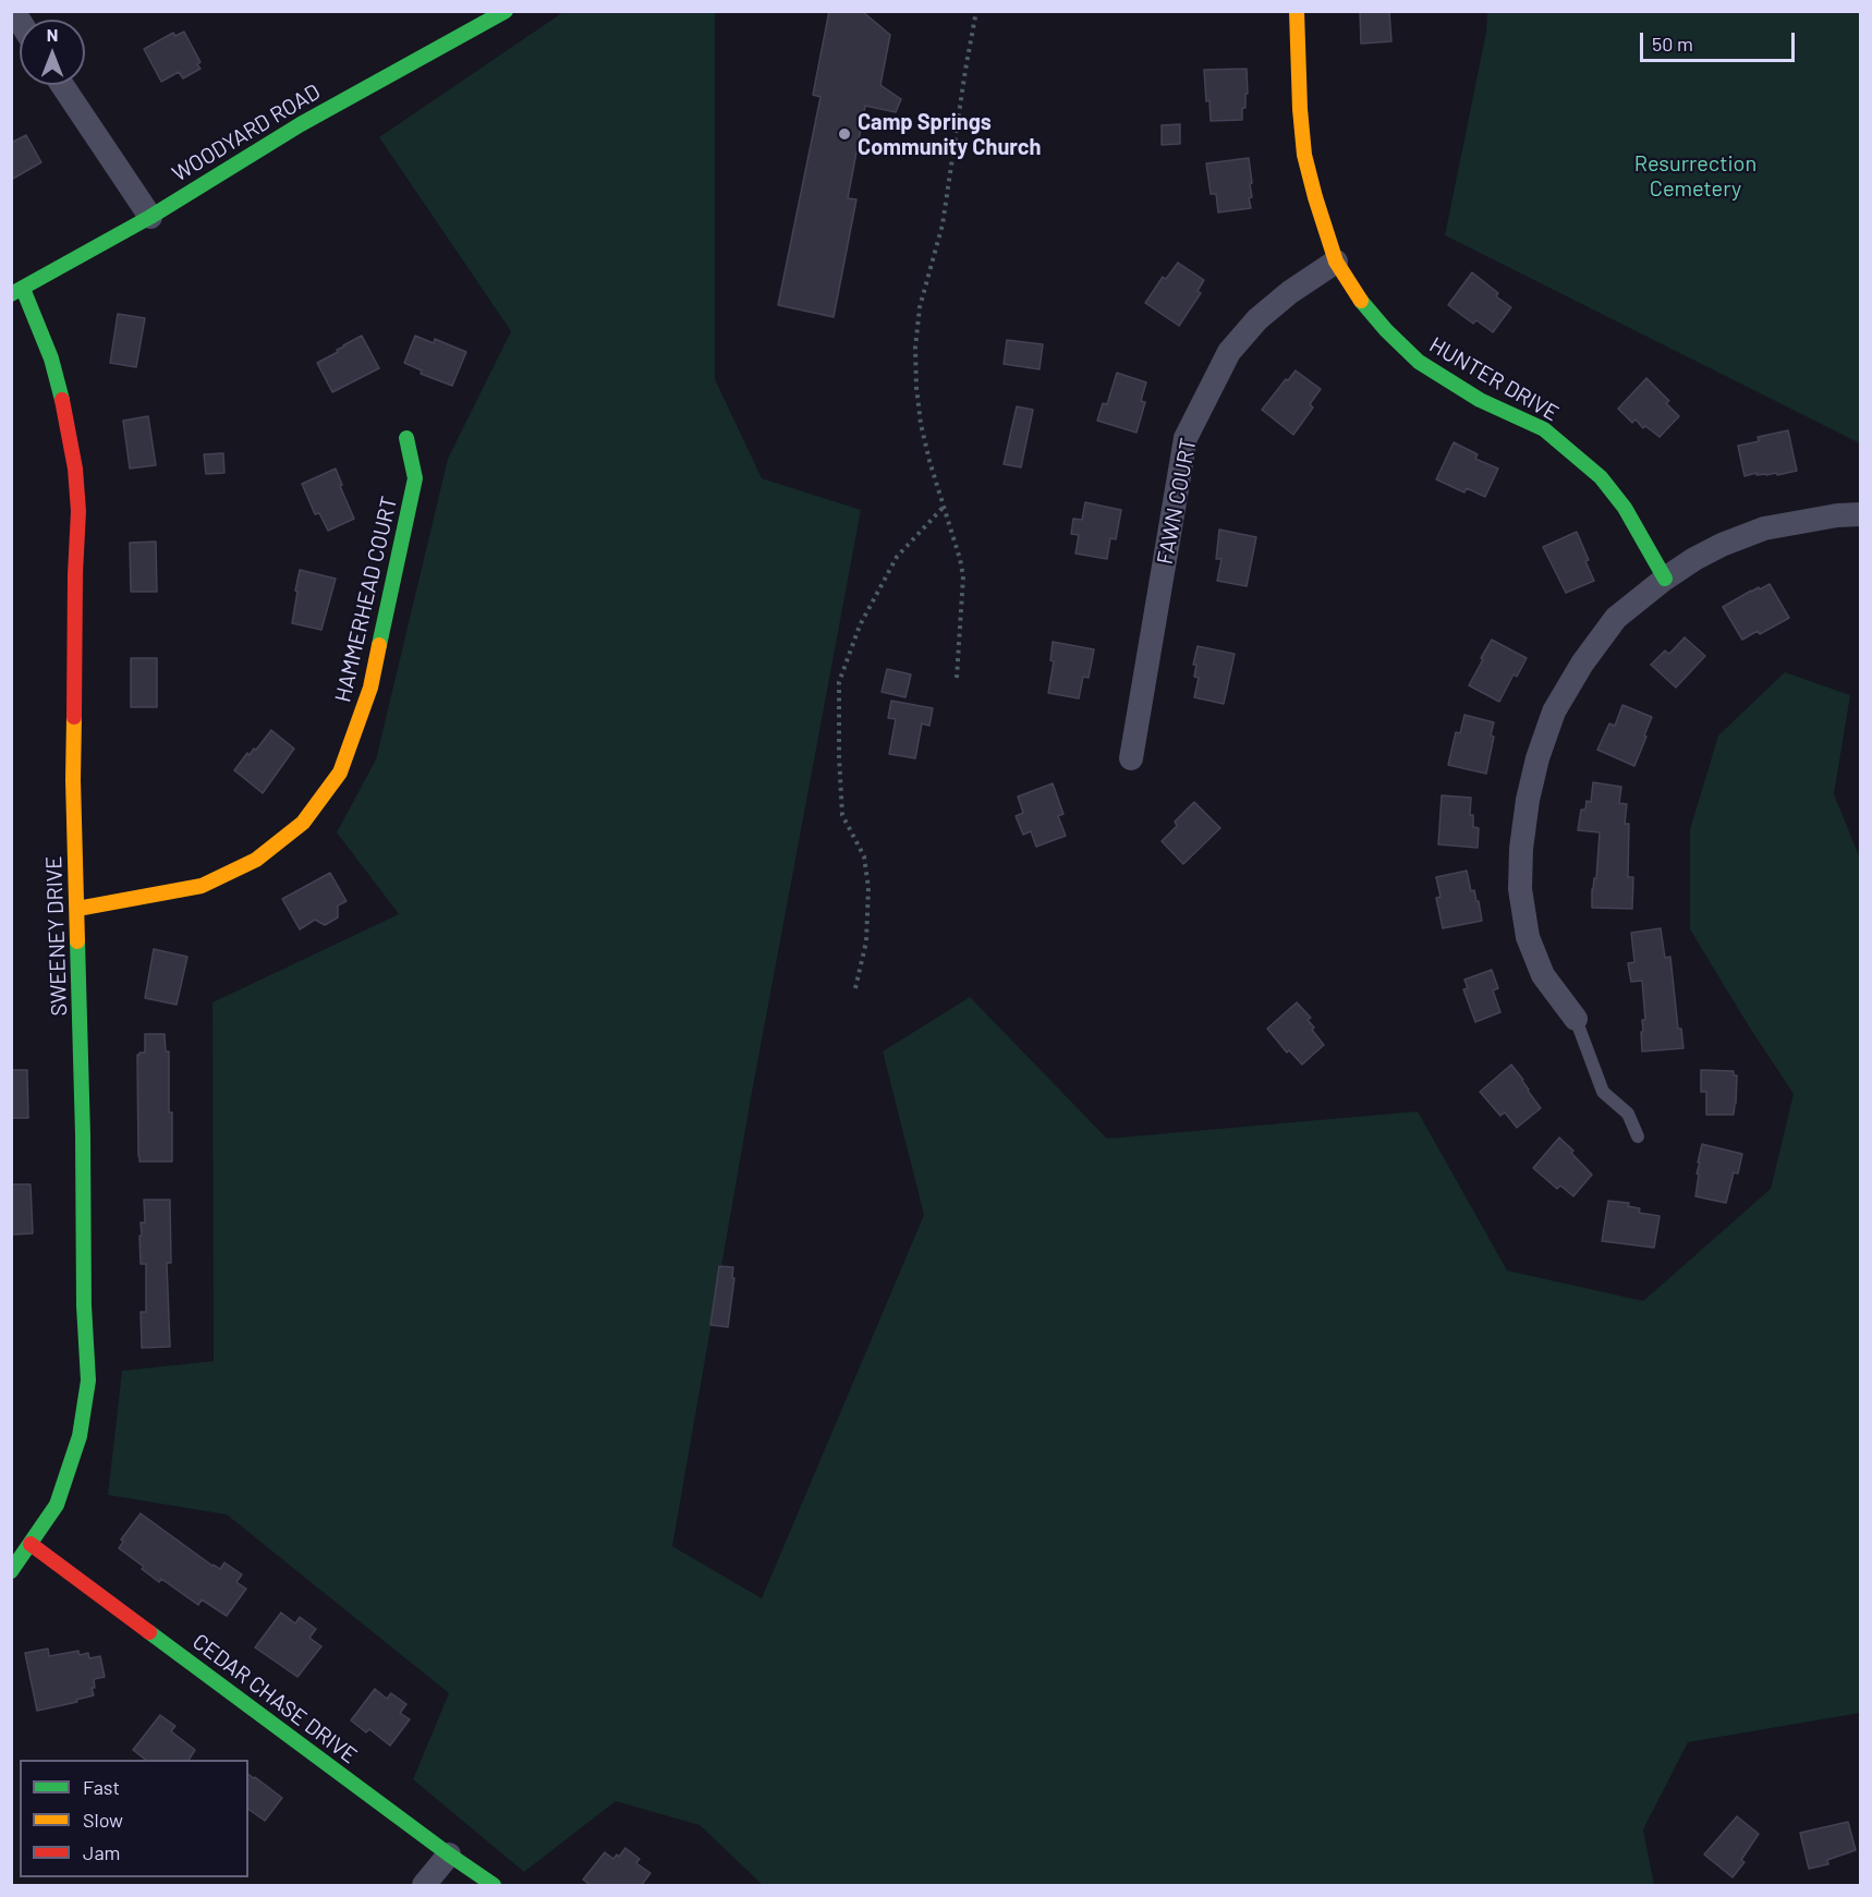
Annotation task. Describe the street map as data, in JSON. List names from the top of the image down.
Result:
{
  "streets": {
    "street": [
      "WOODYARD ROAD",
      "HUNTER DRIVE",
      "FAWN COURT",
      "HAMMERHEAD COURT",
      "SWEENEY DRIVE",
      "CEDAR CHASE DRIVE"
    ]
  },
  "crossings": [
    ["WOODYARD ROAD", "SWEENEY DRIVE"],
    ["HUNTER DRIVE", "FAWN COURT"],
    ["HAMMERHEAD COURT", "SWEENEY DRIVE"],
    ["SWEENEY DRIVE", "CEDAR CHASE DRIVE"]
  ],
  "parks": ["Resurrection Cemetery"],
  "places": ["Camp Springs Community Church"],
  "legend": ["Fast", "Slow", "Jam"],
  "scale_bar": "50 m",
  "north": "top"
}
